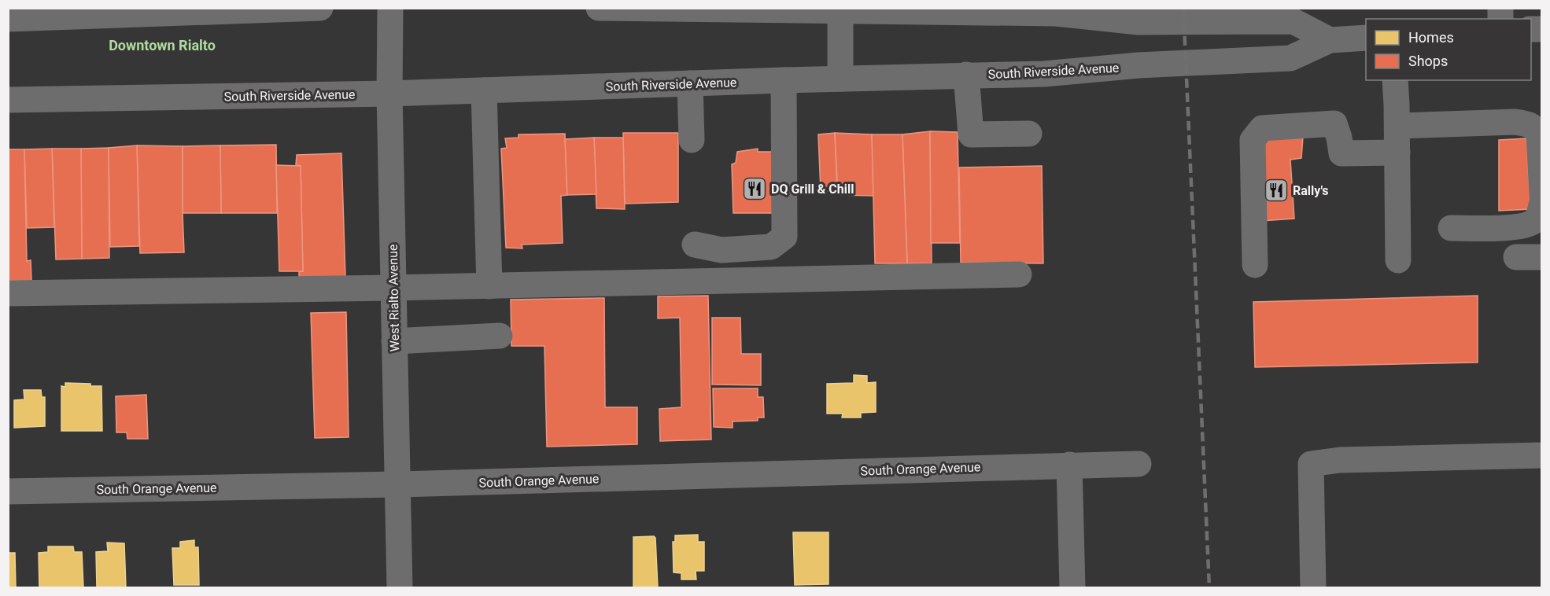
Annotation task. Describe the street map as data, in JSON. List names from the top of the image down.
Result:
{
  "streets": {
    "main road": ["South Riverside Avenue", "West Rialto Avenue", "South Orange Avenue"]
  },
  "crossings": [
    ["South Riverside Avenue", "West Rialto Avenue"],
    ["West Rialto Avenue", "South Orange Avenue"]
  ],
  "districts": ["Downtown Rialto"],
  "places": {
    "restaurant": ["DQ Grill & Chill", "Rally's"]
  },
  "legend": ["Homes", "Shops"]
}
